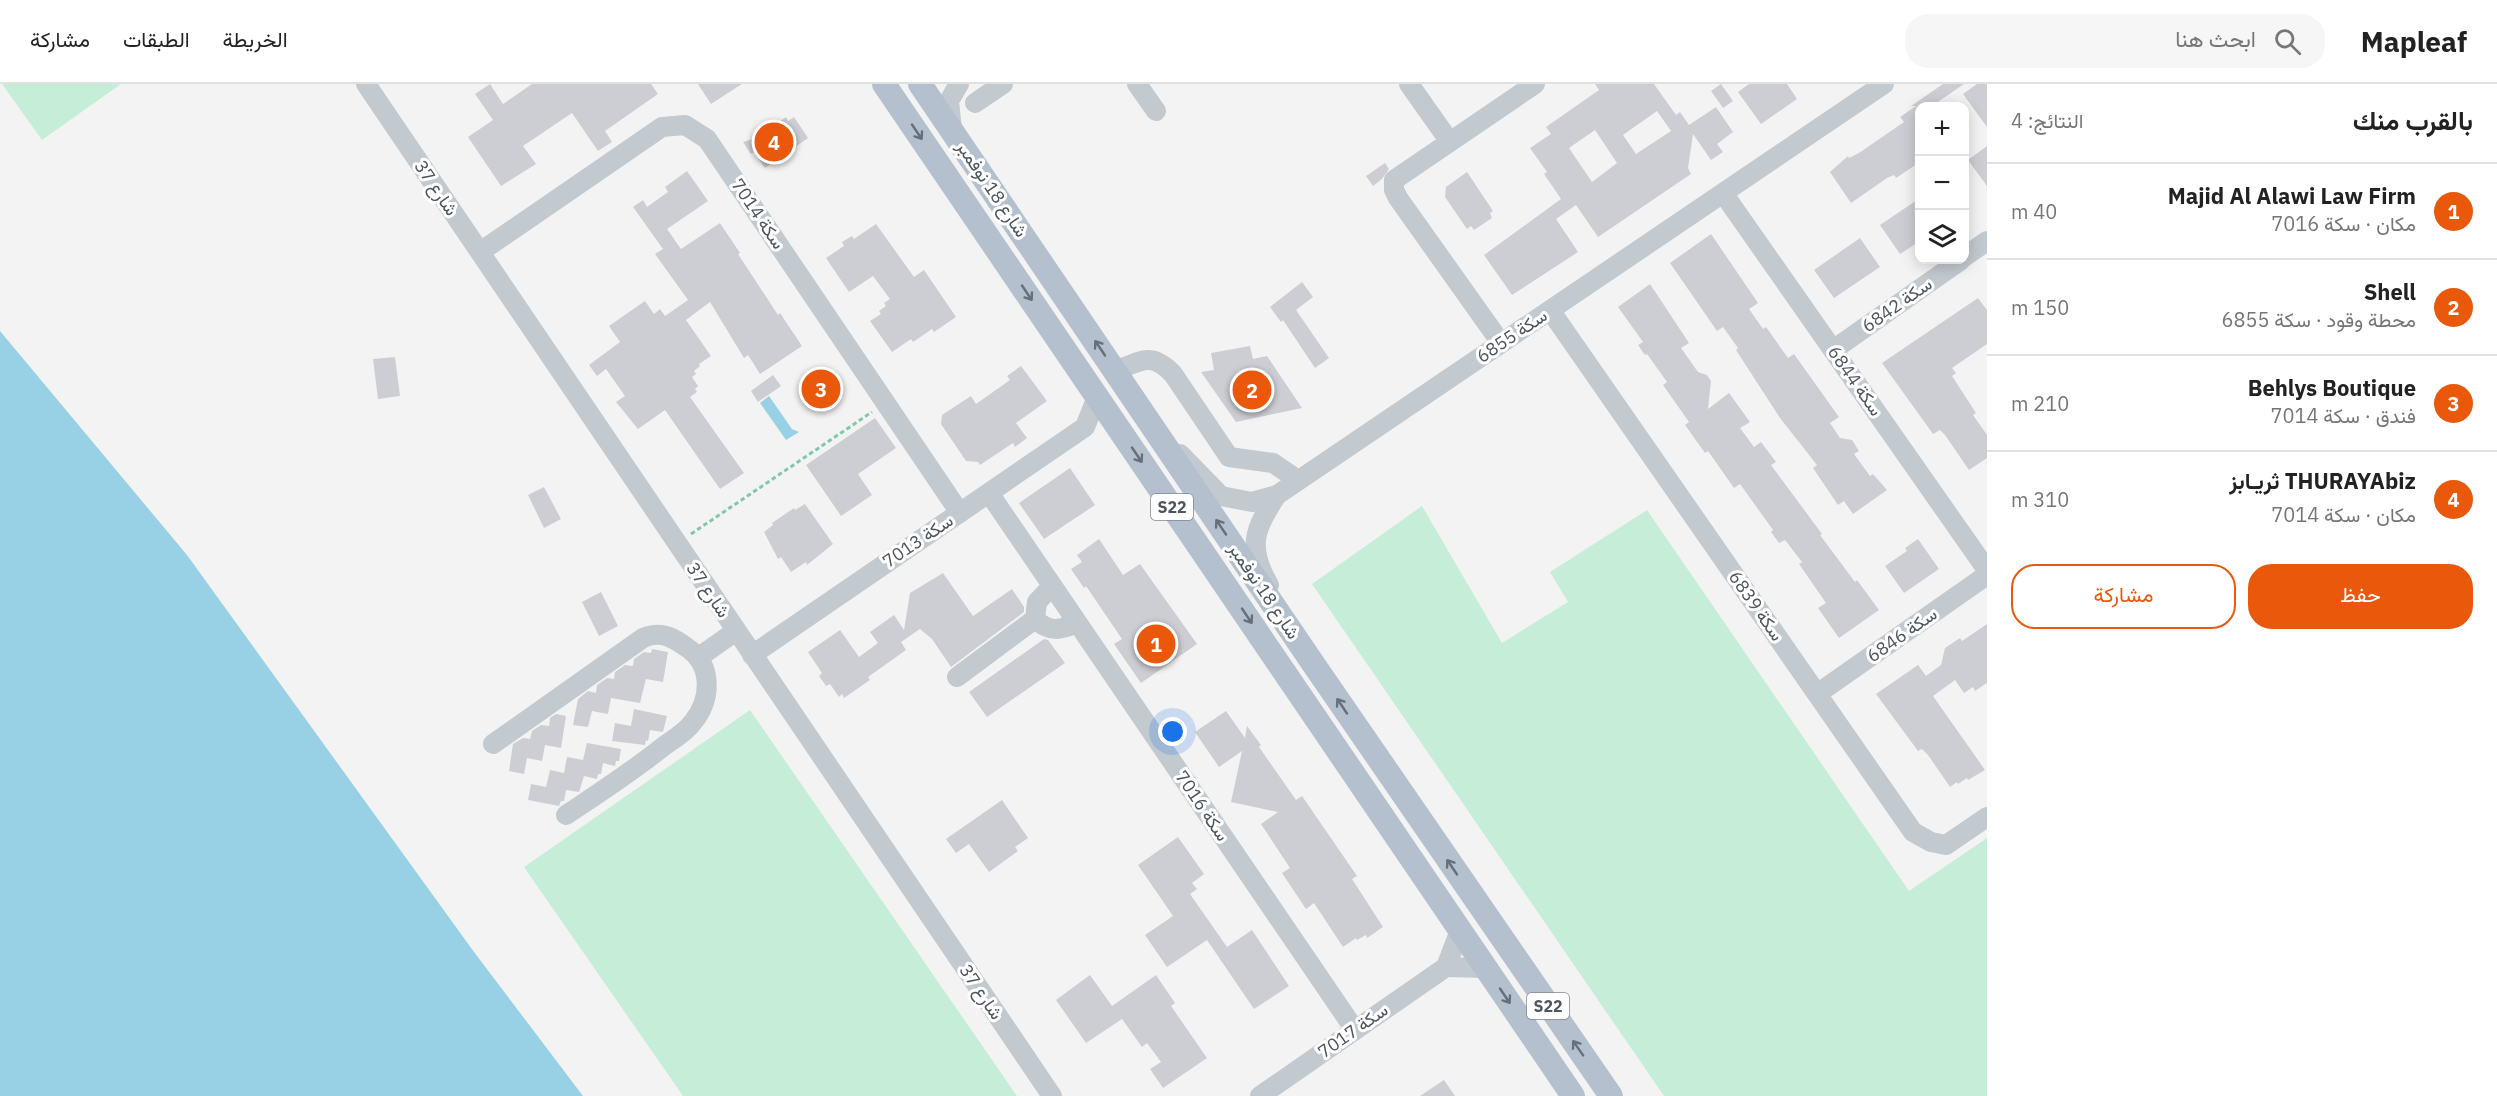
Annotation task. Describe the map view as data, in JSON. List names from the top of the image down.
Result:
{
  "streets": {
    "main road": ["شارع 18 نوفمبر", "S22"],
    "street": [
      "شارع 37",
      "سكة 7014",
      "سكة 6842",
      "سكة 6855",
      "سكة 6844",
      "سكة 7013",
      "سكة 6839",
      "سكة 6846",
      "سكة 7016",
      "سكة 7017"
    ]
  },
  "crossings": [
    ["شارع 37", "سكة 7014"],
    ["شارع 37", "سكة 7013"],
    ["شارع 18 نوفمبر", "سكة 6855"],
    ["سكة 7014", "سكة 7013"],
    ["سكة 6842", "سكة 6844"],
    ["سكة 6855", "سكة 6844"],
    ["سكة 6855", "سكة 6839"],
    ["سكة 7013", "سكة 7016"],
    ["سكة 6839", "سكة 6846"],
    ["سكة 7016", "سكة 7017"]
  ],
  "page": {
    "header": "Mapleaf",
    "search": "ابحث هنا",
    "nav": ["الخريطة", "الطبقات", "مشاركة"],
    "heading": ["بالقرب منك", "النتائج: 4"],
    "map_buttons": ["+", "−"],
    "pins": [
      "4",
      "3",
      "2",
      "1"
    ],
    "list": [
      {
        "mark": "1",
        "name": "Majid Al Alawi Law Firm",
        "note": "مكان · سكة 7016",
        "value": "40 m"
      },
      {
        "mark": "2",
        "name": "Shell",
        "note": "محطة وقود · سكة 6855",
        "value": "150 m"
      },
      {
        "mark": "3",
        "name": "Behlys Boutique",
        "note": "فندق · سكة 7014",
        "value": "210 m"
      },
      {
        "mark": "4",
        "name": "THURAYAbiz ثريـابز",
        "note": "مكان · سكة 7014",
        "value": "310 m"
      }
    ],
    "buttons": ["حفظ", "مشاركة"]
  }
}
